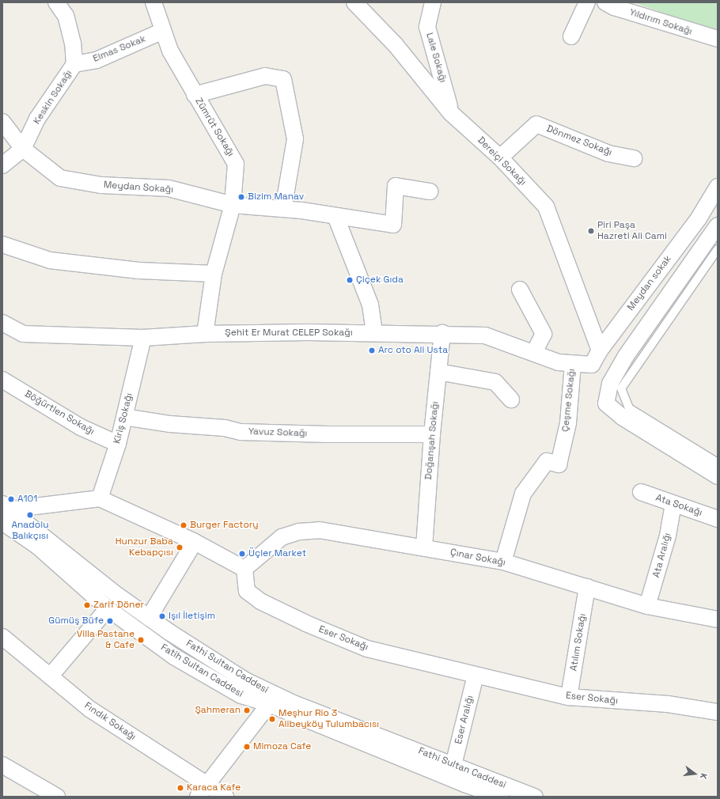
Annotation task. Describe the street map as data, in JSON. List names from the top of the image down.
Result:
{
  "streets": {
    "street": [
      "Yıldırım Sokağı",
      "Elmas Sokak",
      "Lale Sokağı",
      "Keskin Sokağı",
      "Zümrüt Sokağı",
      "Dönmez Sokağı",
      "Dereiçi Sokağı",
      "Meydan Sokağı",
      "Meydan sokak",
      "Şehit Er Murat CELEP Sokağı",
      "Çeşme Sokağı",
      "Böğürtlen Sokağı",
      "Kiriş Sokağı",
      "Yavuz Sokağı",
      "Doğanşah Sokağı",
      "Ata Sokağı",
      "Ata Aralığı",
      "Çınar Sokağı",
      "Eser Sokağı",
      "Atılım Sokağı",
      "Fathi Sultan Caddesi",
      "Fatih Sultan Caddesi",
      "Eser Aralığı",
      "Fındık Sokağı"
    ]
  },
  "crossings": [
    ["Elmas Sokak", "Keskin Sokağı"],
    ["Elmas Sokak", "Zümrüt Sokağı"],
    ["Lale Sokağı", "Dereiçi Sokağı"],
    ["Keskin Sokağı", "Meydan Sokağı"],
    ["Zümrüt Sokağı", "Meydan Sokağı"],
    ["Zümrüt Sokağı", "Şehit Er Murat CELEP Sokağı"],
    ["Dönmez Sokağı", "Dereiçi Sokağı"],
    ["Dereiçi Sokağı", "Meydan sokak"],
    ["Meydan sokak", "Şehit Er Murat CELEP Sokağı"],
    ["Meydan sokak", "Çeşme Sokağı"],
    ["Şehit Er Murat CELEP Sokağı", "Çeşme Sokağı"],
    ["Şehit Er Murat CELEP Sokağı", "Kiriş Sokağı"],
    ["Şehit Er Murat CELEP Sokağı", "Doğanşah Sokağı"],
    ["Çeşme Sokağı", "Çınar Sokağı"],
    ["Böğürtlen Sokağı", "Kiriş Sokağı"],
    ["Kiriş Sokağı", "Yavuz Sokağı"],
    ["Yavuz Sokağı", "Doğanşah Sokağı"],
    ["Doğanşah Sokağı", "Çınar Sokağı"],
    ["Ata Sokağı", "Ata Aralığı"],
    ["Ata Aralığı", "Çınar Sokağı"],
    ["Çınar Sokağı", "Eser Sokağı"],
    ["Çınar Sokağı", "Atılım Sokağı"],
    ["Eser Sokağı", "Atılım Sokağı"],
    ["Eser Sokağı", "Eser Aralığı"],
    ["Fathi Sultan Caddesi", "Fatih Sultan Caddesi"],
    ["Fathi Sultan Caddesi", "Eser Aralığı"],
    ["Fathi Sultan Caddesi", "Fındık Sokağı"]
  ],
  "places": [
    "Bizim Manav",
    "Piri Paşa Hazreti Ali Cami",
    "Çiçek Gıda",
    "Arc oto Ali Usta",
    "A101",
    "Anadolu Balıkçısı",
    "Burger Factory",
    "Hunzur Baba Kebapçısı",
    "Üçler Market",
    "Zarif Döner",
    "Işıl İletişim",
    "Gümüş Büfe",
    "Villa Pastane & Cafe",
    "Şahmeran",
    "Meşhur Rio 3 Alibeyköy Tulumbacısı",
    "Mimoza Cafe",
    "Karaca Kafe"
  ],
  "north": "right"
}
